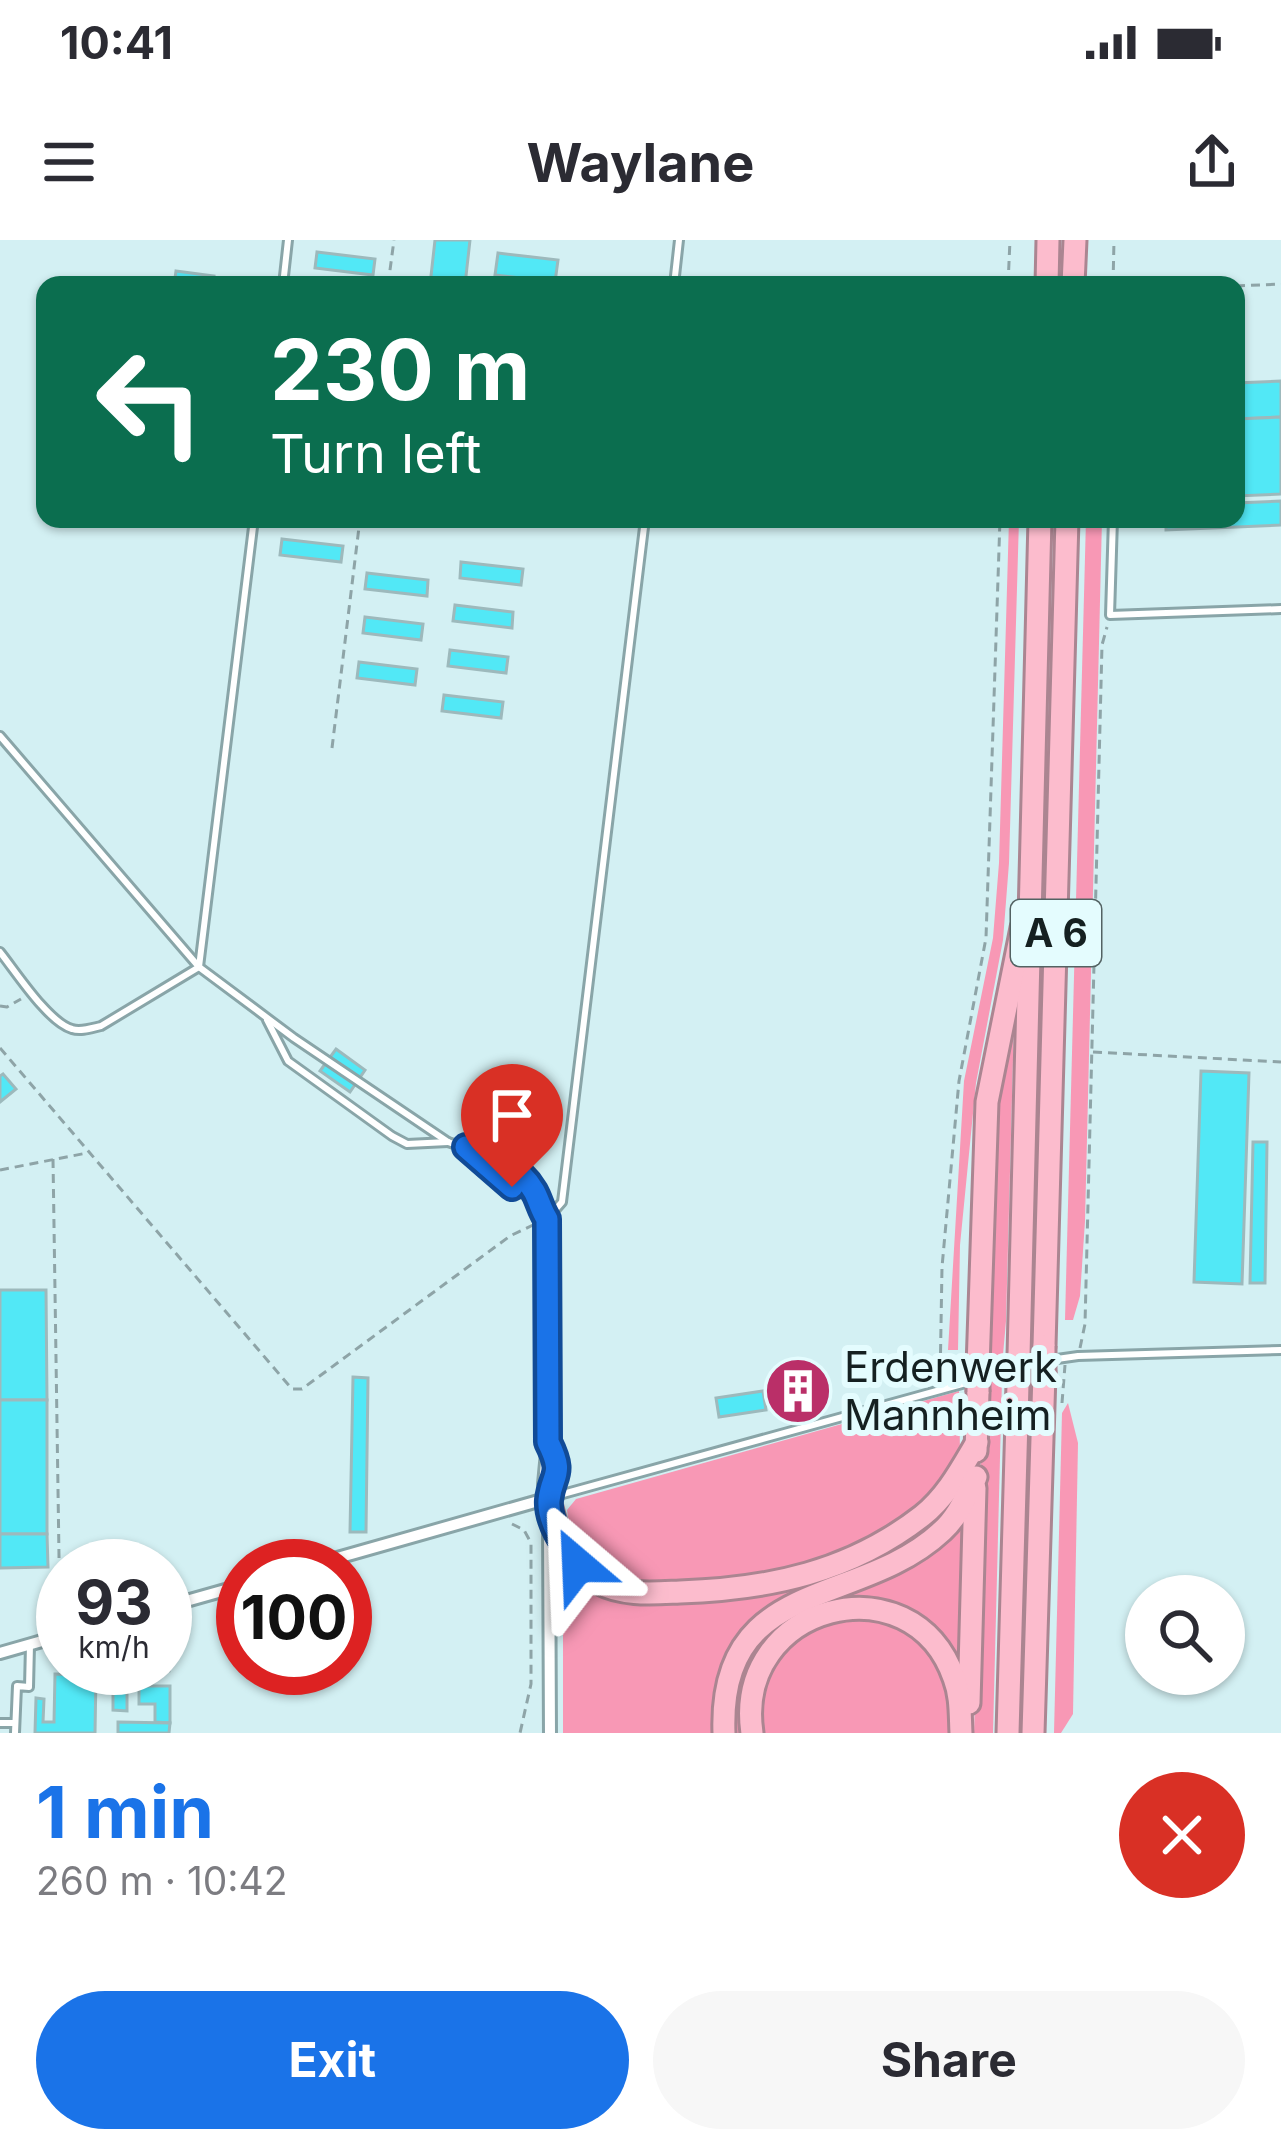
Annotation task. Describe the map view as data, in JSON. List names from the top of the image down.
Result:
{
  "streets": {
    "highway": ["A 6"]
  },
  "places": {
    "building": ["Erdenwerk Mannheim"]
  },
  "page": {
    "status": "10:41",
    "header": "Waylane",
    "turn": ["230 m", "Turn left"],
    "speed": "93 km/h",
    "limit": "100",
    "heading": ["1 min", "260 m · 10:42"],
    "buttons": ["Exit", "Share"]
  }
}
